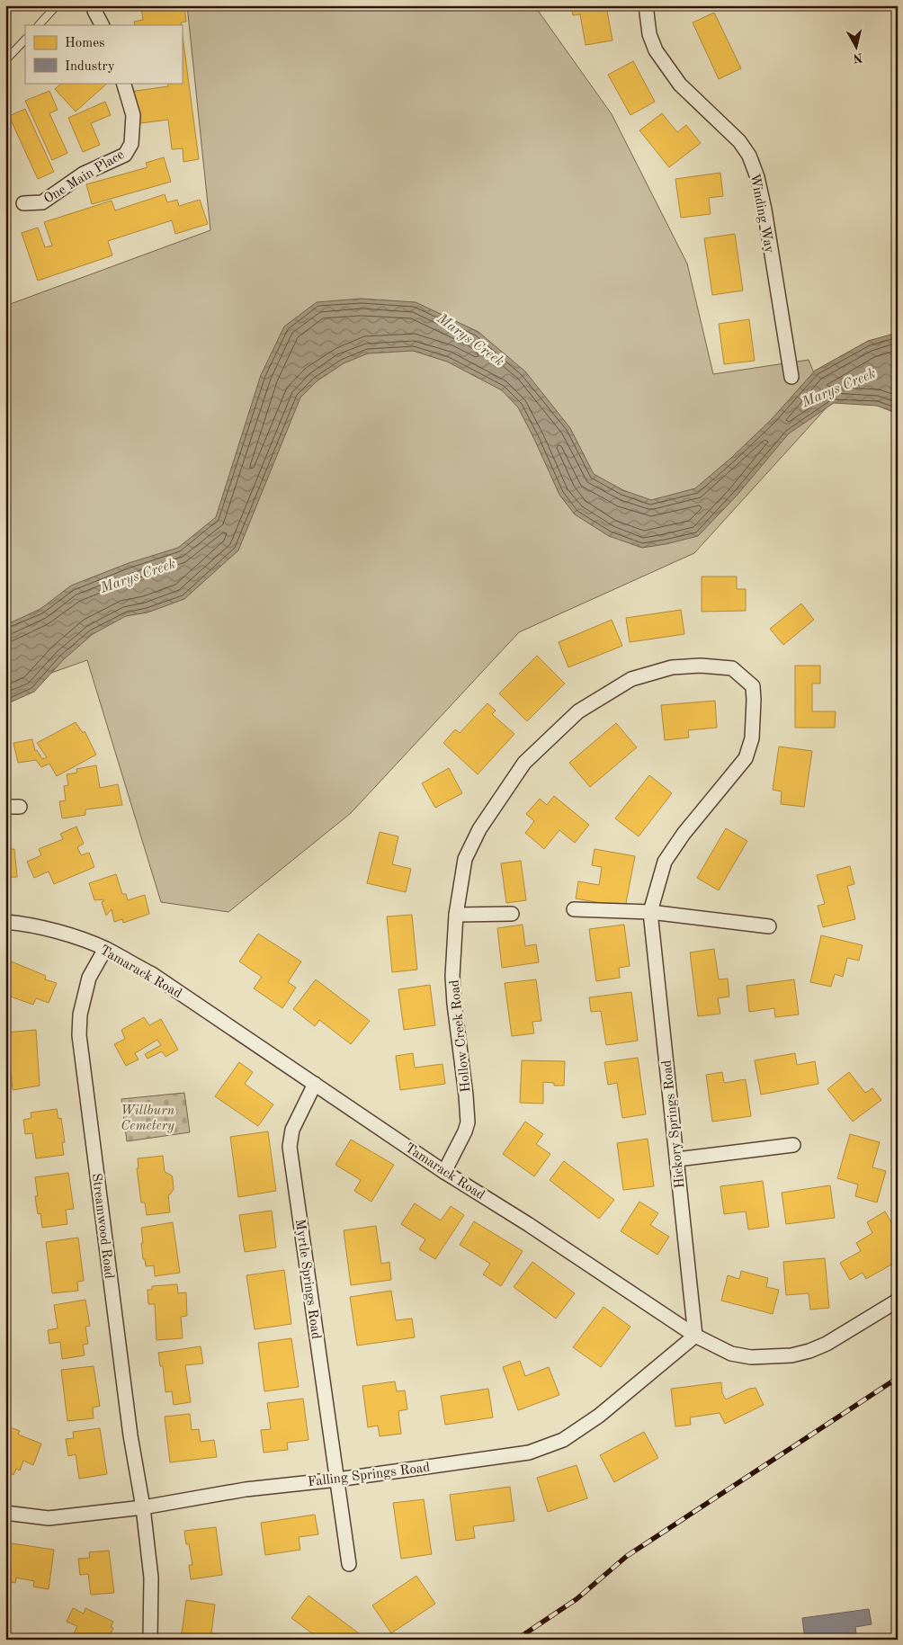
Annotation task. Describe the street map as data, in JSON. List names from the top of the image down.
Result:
{
  "streets": {
    "street": [
      "One Main Place",
      "Winding Way",
      "Tamarack Road",
      "Hollow Creek Road",
      "Hickory Springs Road",
      "Streamwood Road",
      "Myrtle Springs Road",
      "Falling Springs Road"
    ]
  },
  "crossings": [
    ["Tamarack Road", "Hollow Creek Road"],
    ["Tamarack Road", "Hickory Springs Road"],
    ["Tamarack Road", "Streamwood Road"],
    ["Tamarack Road", "Myrtle Springs Road"],
    ["Tamarack Road", "Falling Springs Road"],
    ["Hollow Creek Road", "Hickory Springs Road"],
    ["Hickory Springs Road", "Falling Springs Road"],
    ["Streamwood Road", "Falling Springs Road"],
    ["Myrtle Springs Road", "Falling Springs Road"]
  ],
  "water": ["Marys Creek"],
  "parks": ["Willburn Cemetery"],
  "legend": ["Homes", "Industry"],
  "north": "bottom"
}
